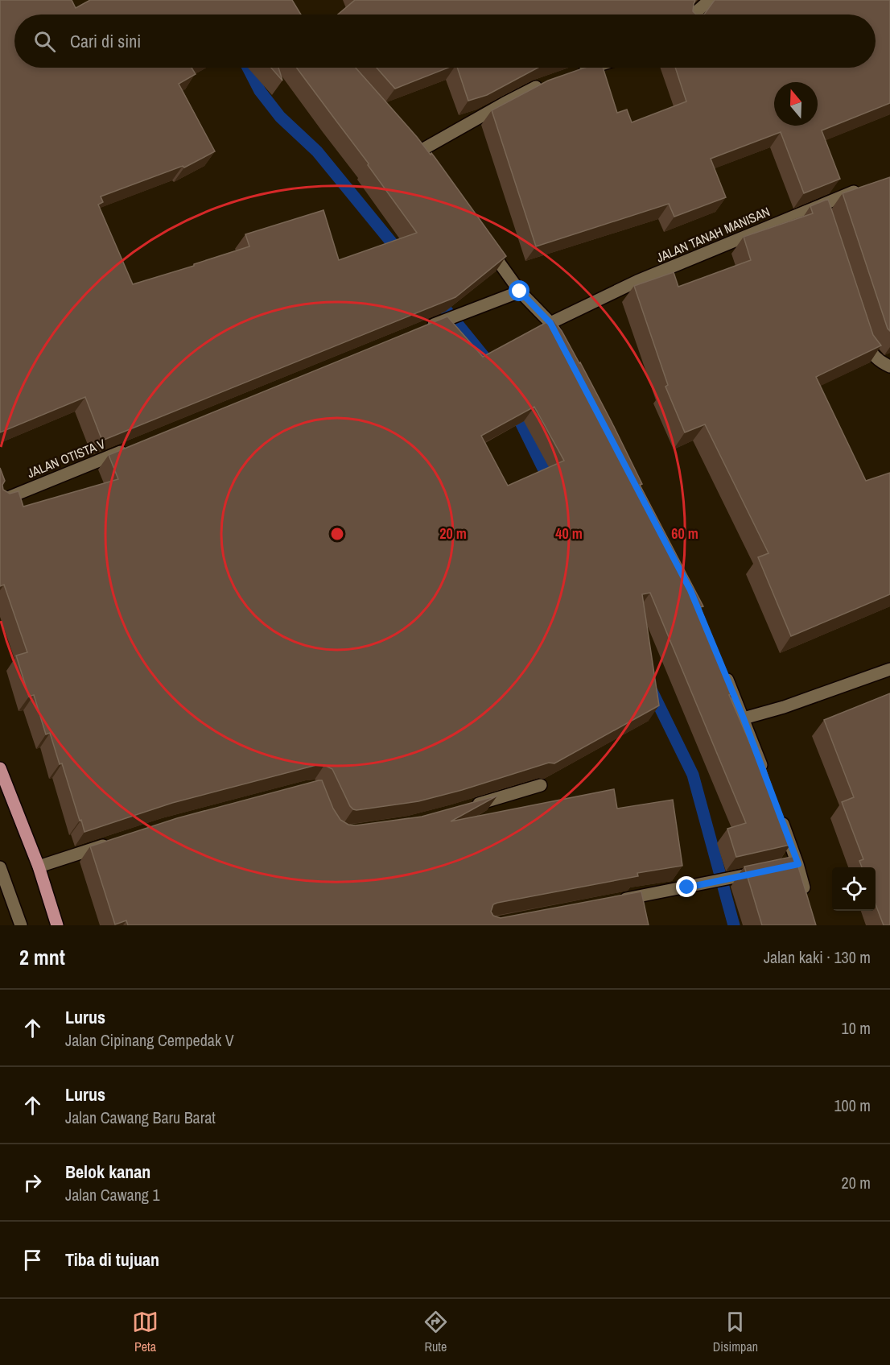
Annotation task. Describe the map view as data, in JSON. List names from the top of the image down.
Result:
{
  "streets": {
    "street": ["JALAN TANAH MANISAN", "JALAN OTISTA V"]
  },
  "north": "top",
  "page": {
    "search": "Cari di sini",
    "heading": ["2 mnt", "Jalan kaki · 130 m"],
    "list": [
      ["Lurus", "Jalan Cipinang Cempedak V", "10 m"],
      ["Lurus", "Jalan Cawang Baru Barat", "100 m"],
      ["Belok kanan", "Jalan Cawang 1", "20 m"],
      "Tiba di tujuan"
    ],
    "nav": ["Peta", "Rute", "Disimpan"]
  },
  "rings": ["20 m", "40 m", "60 m"]
}
